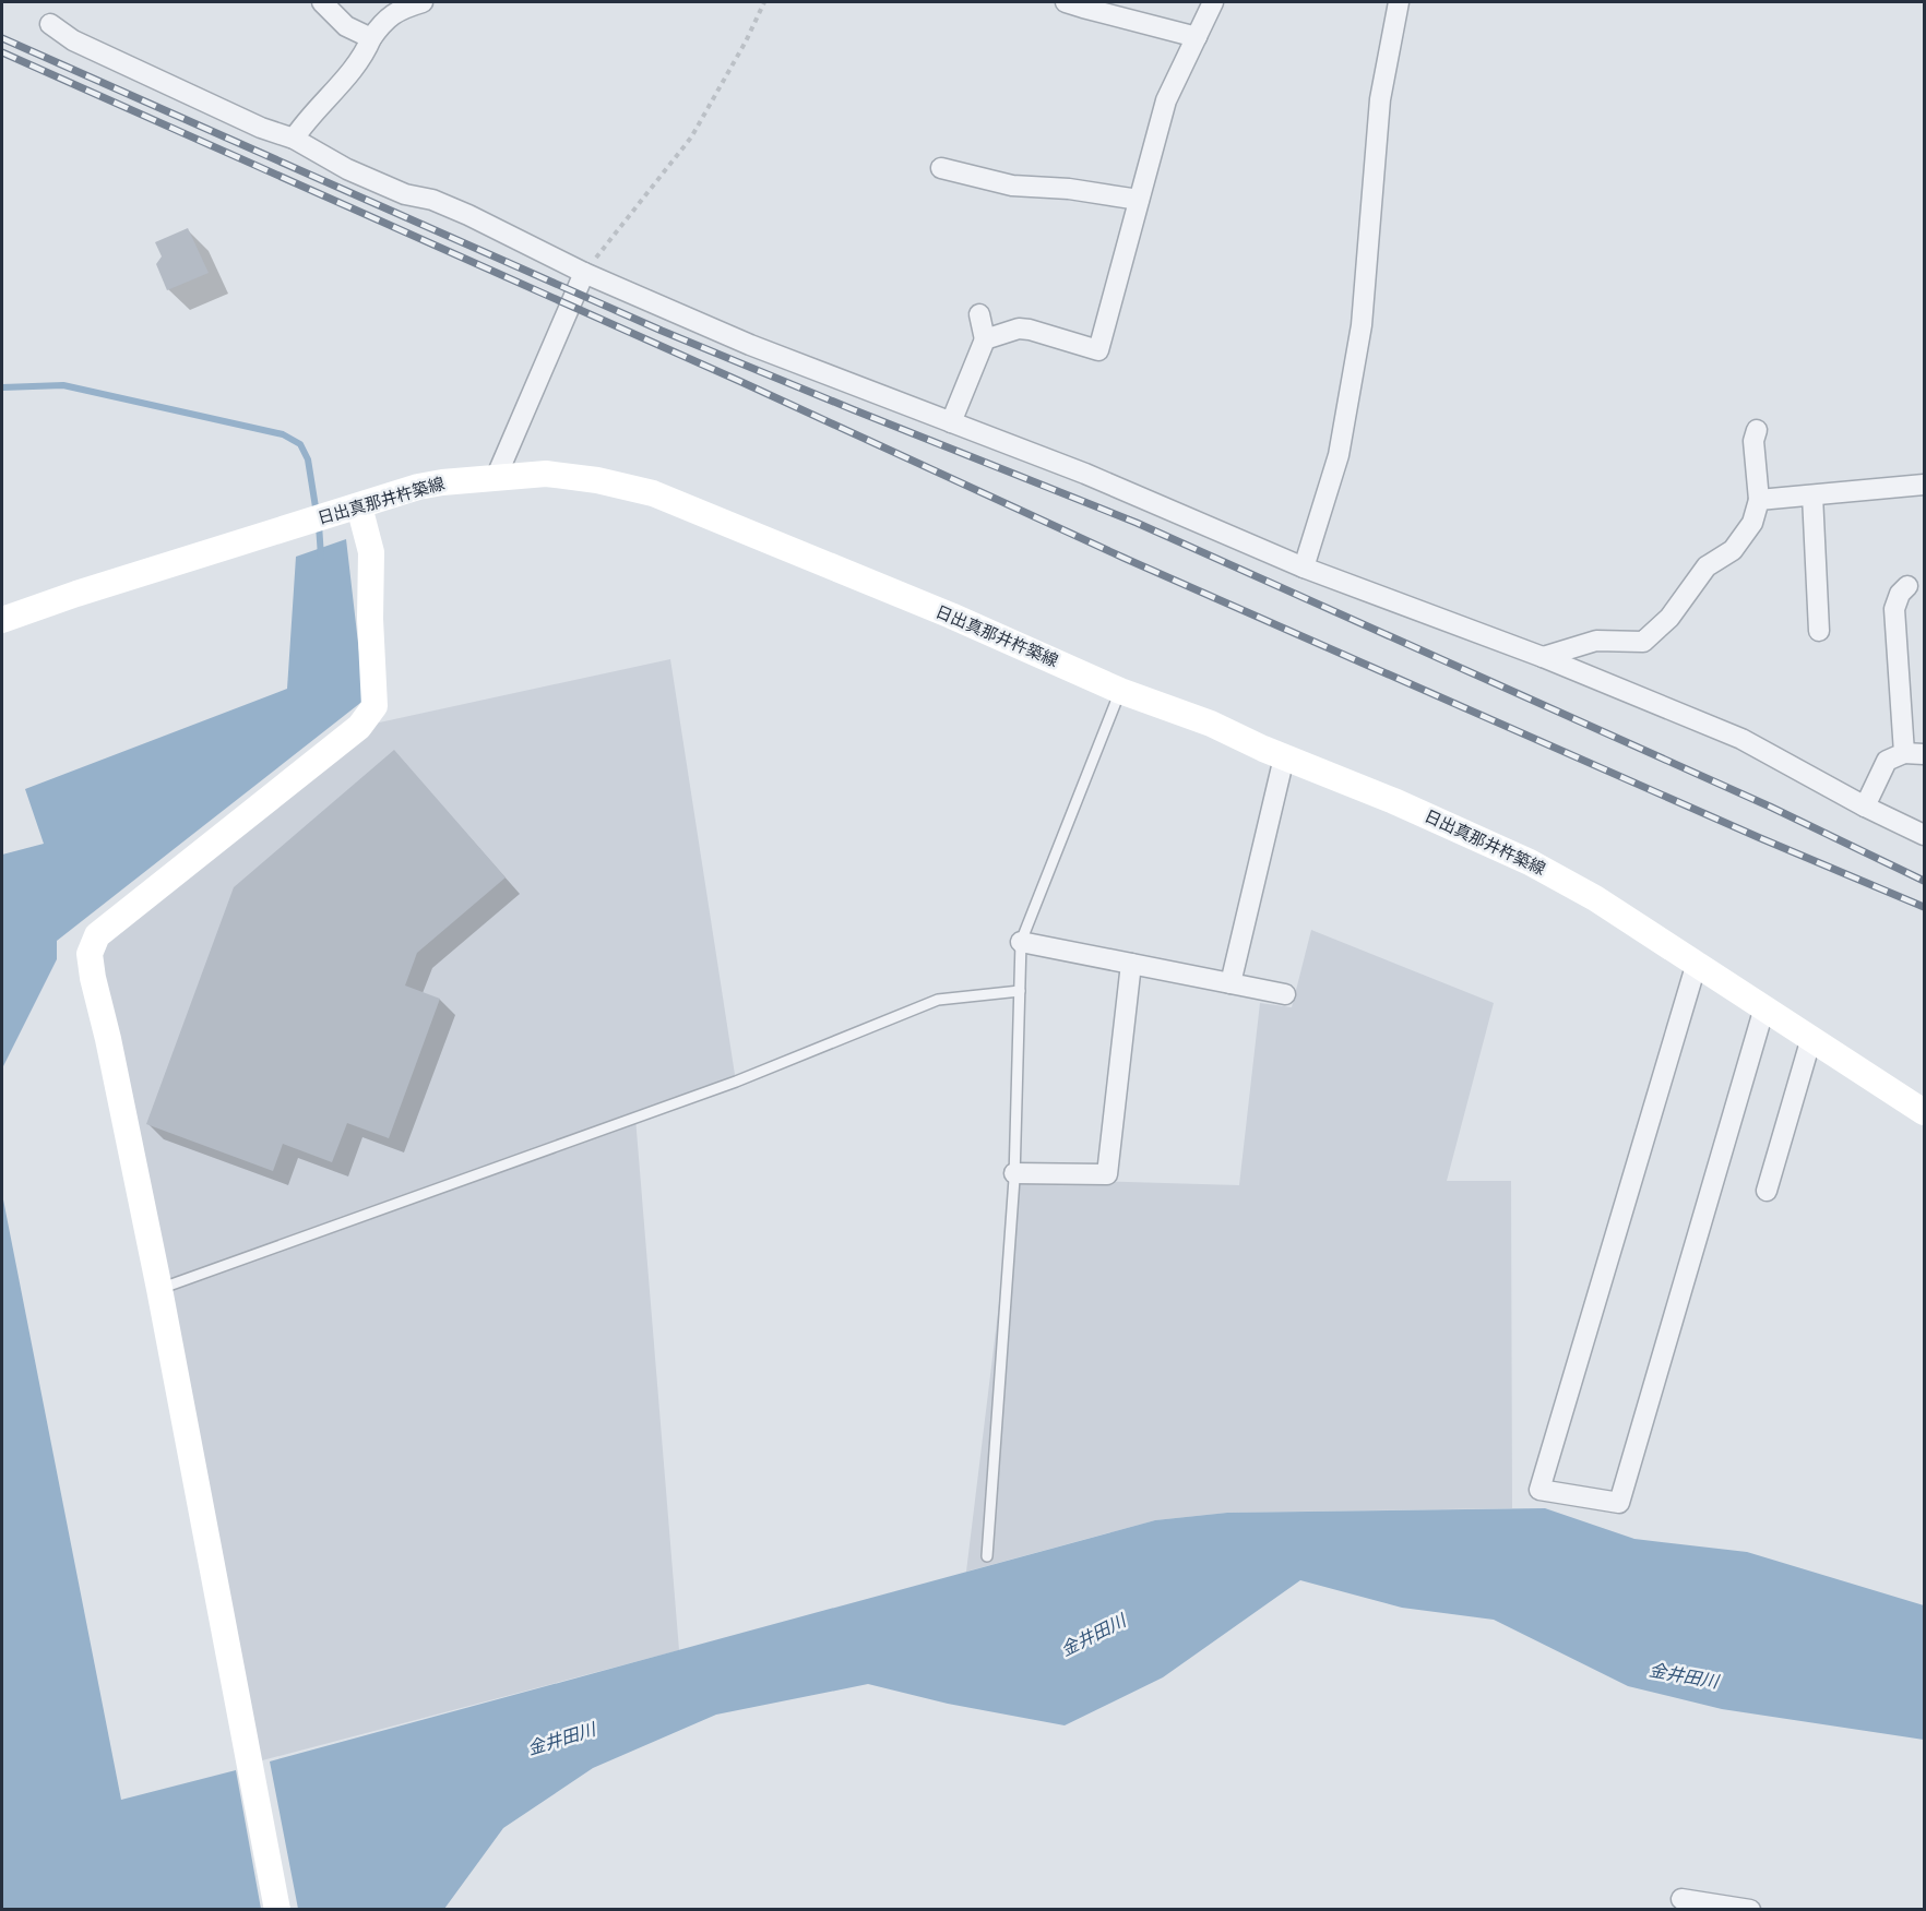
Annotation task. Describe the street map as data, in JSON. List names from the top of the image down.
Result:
{
  "streets": {
    "main road": ["日出真那井杵築線"]
  },
  "water": ["金井田川"]
}
